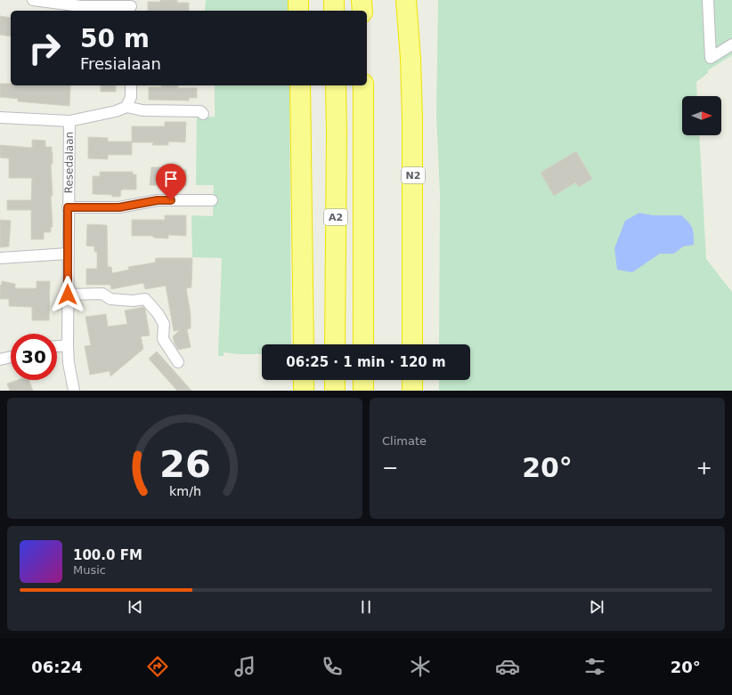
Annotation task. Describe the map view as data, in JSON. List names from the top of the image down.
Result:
{
  "streets": {
    "highway": ["N2", "A2"],
    "street": ["Resedalaan"]
  },
  "north": "right",
  "page": {
    "turn": ["50 m", "Fresialaan"],
    "limit": "30",
    "trip": "06:25 · 1 min · 120 m",
    "tile": "Climate",
    "heat": ["−", "20°", "+"],
    "song": ["100.0 FM", "Music"],
    "tabs": ["06:24", "20°"],
    "gauge": ["26", "km/h"]
  }
}
